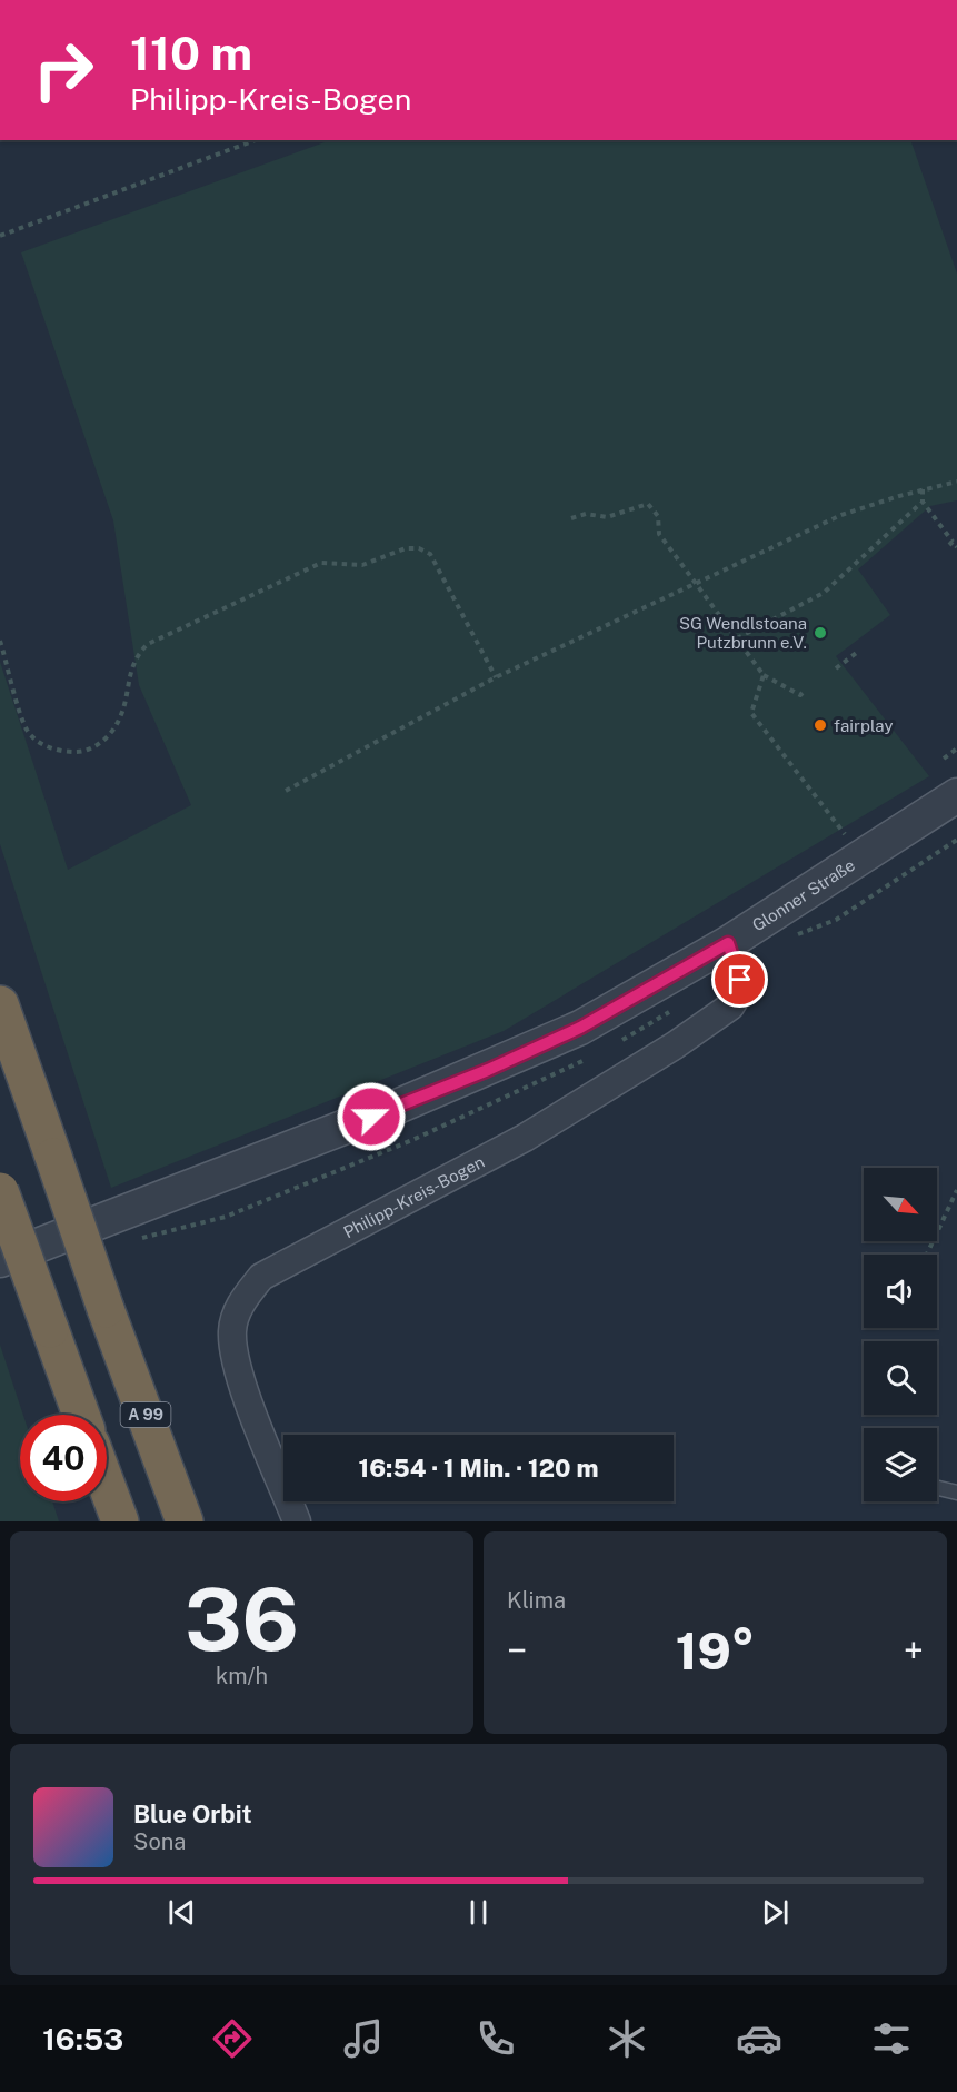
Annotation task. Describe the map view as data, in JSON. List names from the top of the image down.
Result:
{
  "streets": {
    "highway": ["A 99"],
    "street": ["Glonner Straße", "Philipp-Kreis-Bogen"]
  },
  "crossings": [
    ["Glonner Straße", "Philipp-Kreis-Bogen"]
  ],
  "places": ["SG Wendlstoana Putzbrunn e.V.", "fairplay"],
  "north": "bottom right",
  "page": {
    "turn": ["110 m", "Philipp-Kreis-Bogen"],
    "limit": "40",
    "trip": "16:54 · 1 Min. · 120 m",
    "tile": [
      ["36", "km/h"],
      "Klima"
    ],
    "heat": ["−", "19°", "+"],
    "song": ["Blue Orbit", "Sona"],
    "tabs": "16:53"
  }
}
